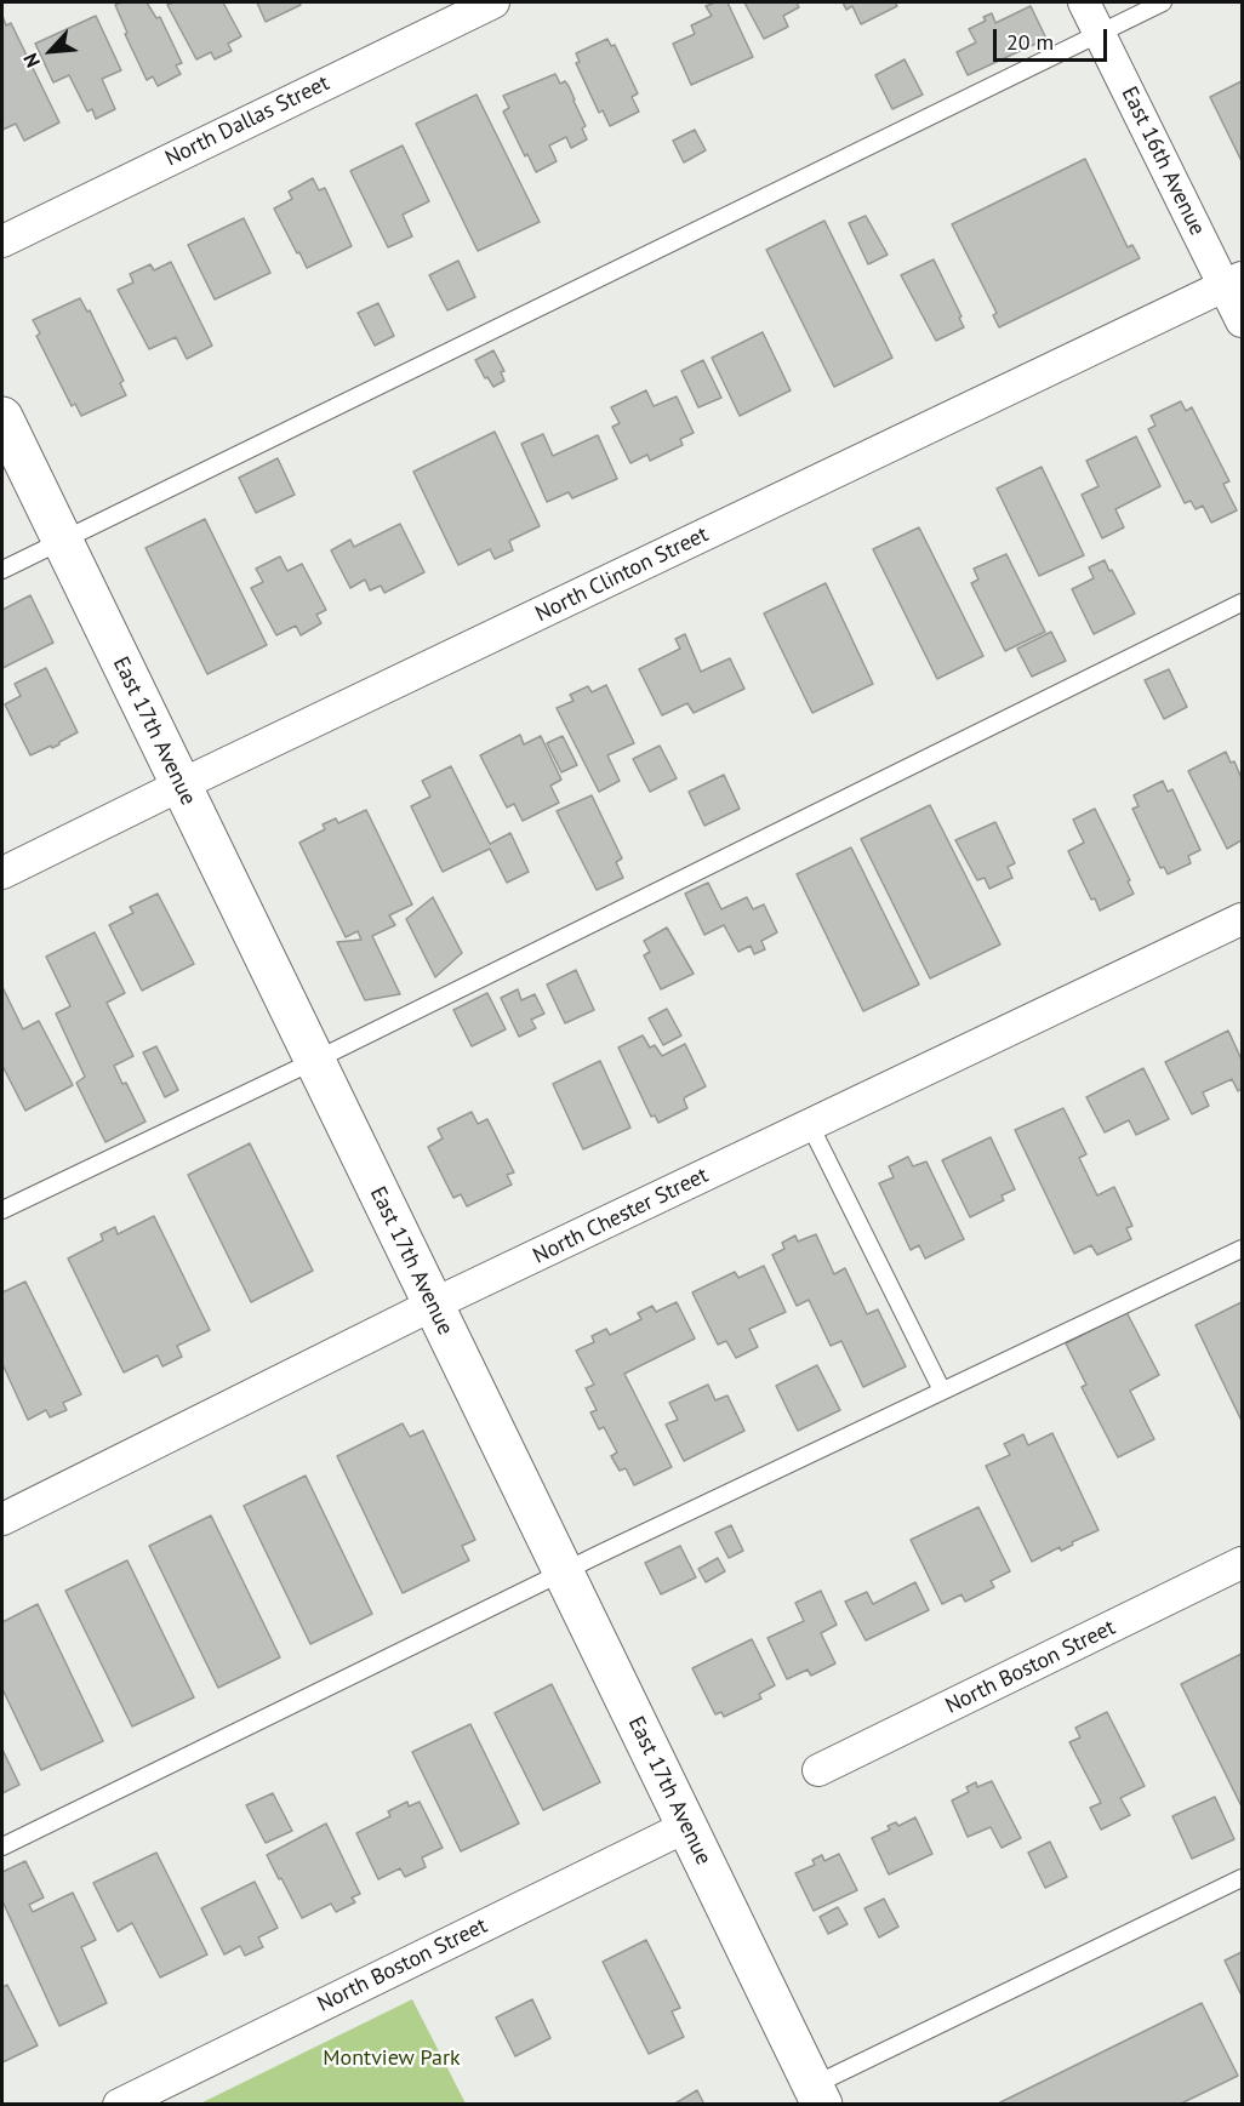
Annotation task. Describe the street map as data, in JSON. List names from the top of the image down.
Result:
{
  "streets": {
    "street": [
      "North Dallas Street",
      "East 16th Avenue",
      "North Clinton Street",
      "East 17th Avenue",
      "North Chester Street",
      "North Boston Street"
    ]
  },
  "crossings": [
    ["East 16th Avenue", "North Clinton Street"],
    ["North Clinton Street", "East 17th Avenue"],
    ["East 17th Avenue", "North Chester Street"],
    ["East 17th Avenue", "North Boston Street"]
  ],
  "parks": ["Montview Park"],
  "scale_bar": "20 m",
  "north": "bottom left"
}
